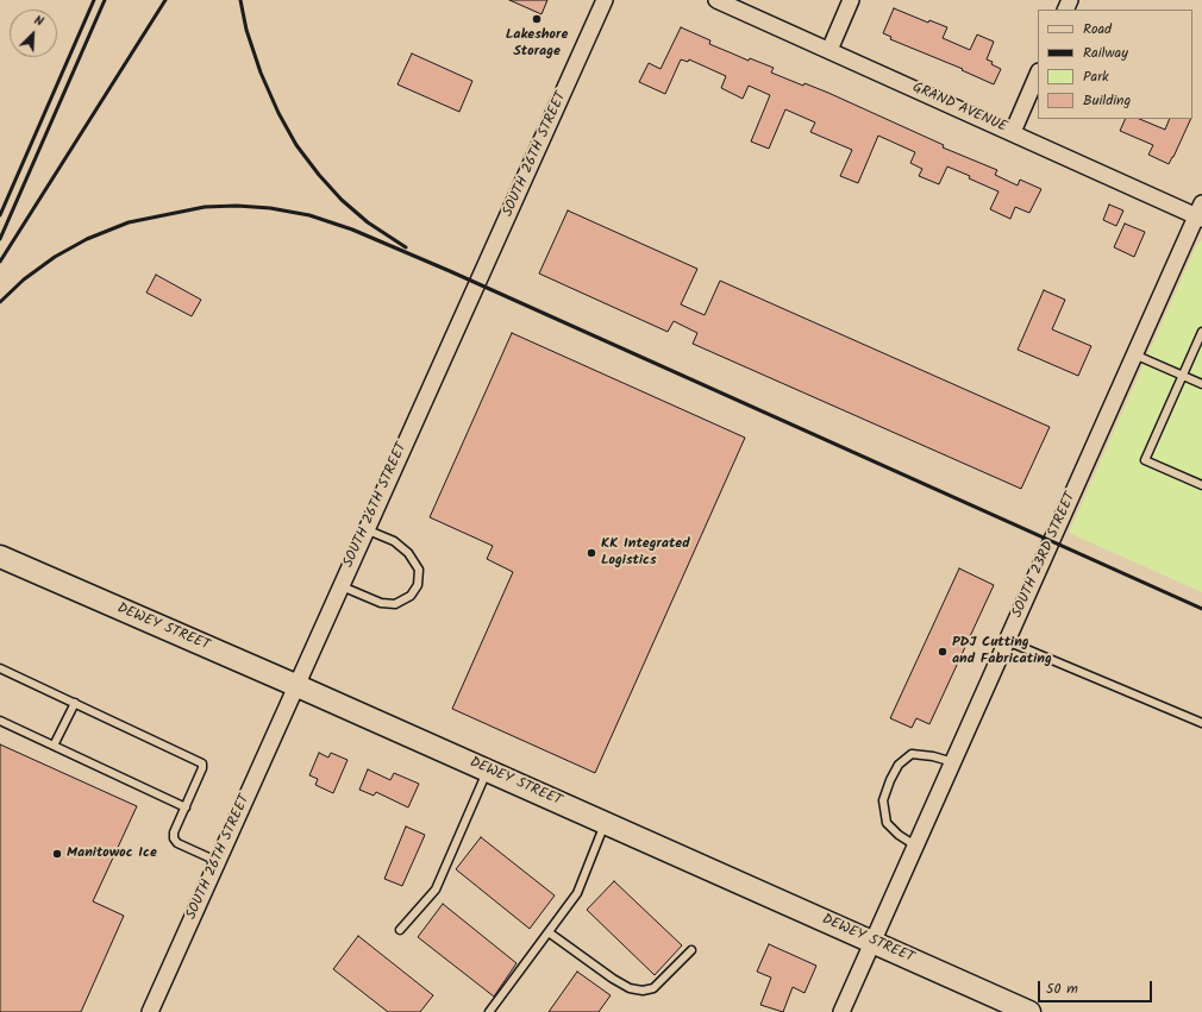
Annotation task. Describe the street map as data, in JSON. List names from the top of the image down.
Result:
{
  "streets": {
    "street": [
      "GRAND AVENUE",
      "SOUTH 26TH STREET",
      "SOUTH 23RD STREET",
      "DEWEY STREET"
    ]
  },
  "crossings": [
    ["GRAND AVENUE", "SOUTH 23RD STREET"],
    ["SOUTH 26TH STREET", "DEWEY STREET"],
    ["SOUTH 23RD STREET", "DEWEY STREET"]
  ],
  "places": [
    "Lakeshore Storage",
    "KK Integrated Logistics",
    "PDJ Cutting and Fabricating",
    "Manitowoc Ice"
  ],
  "legend": [
    "Road",
    "Railway",
    "Park",
    "Building"
  ],
  "scale_bar": "50 m",
  "north": "top right"
}
